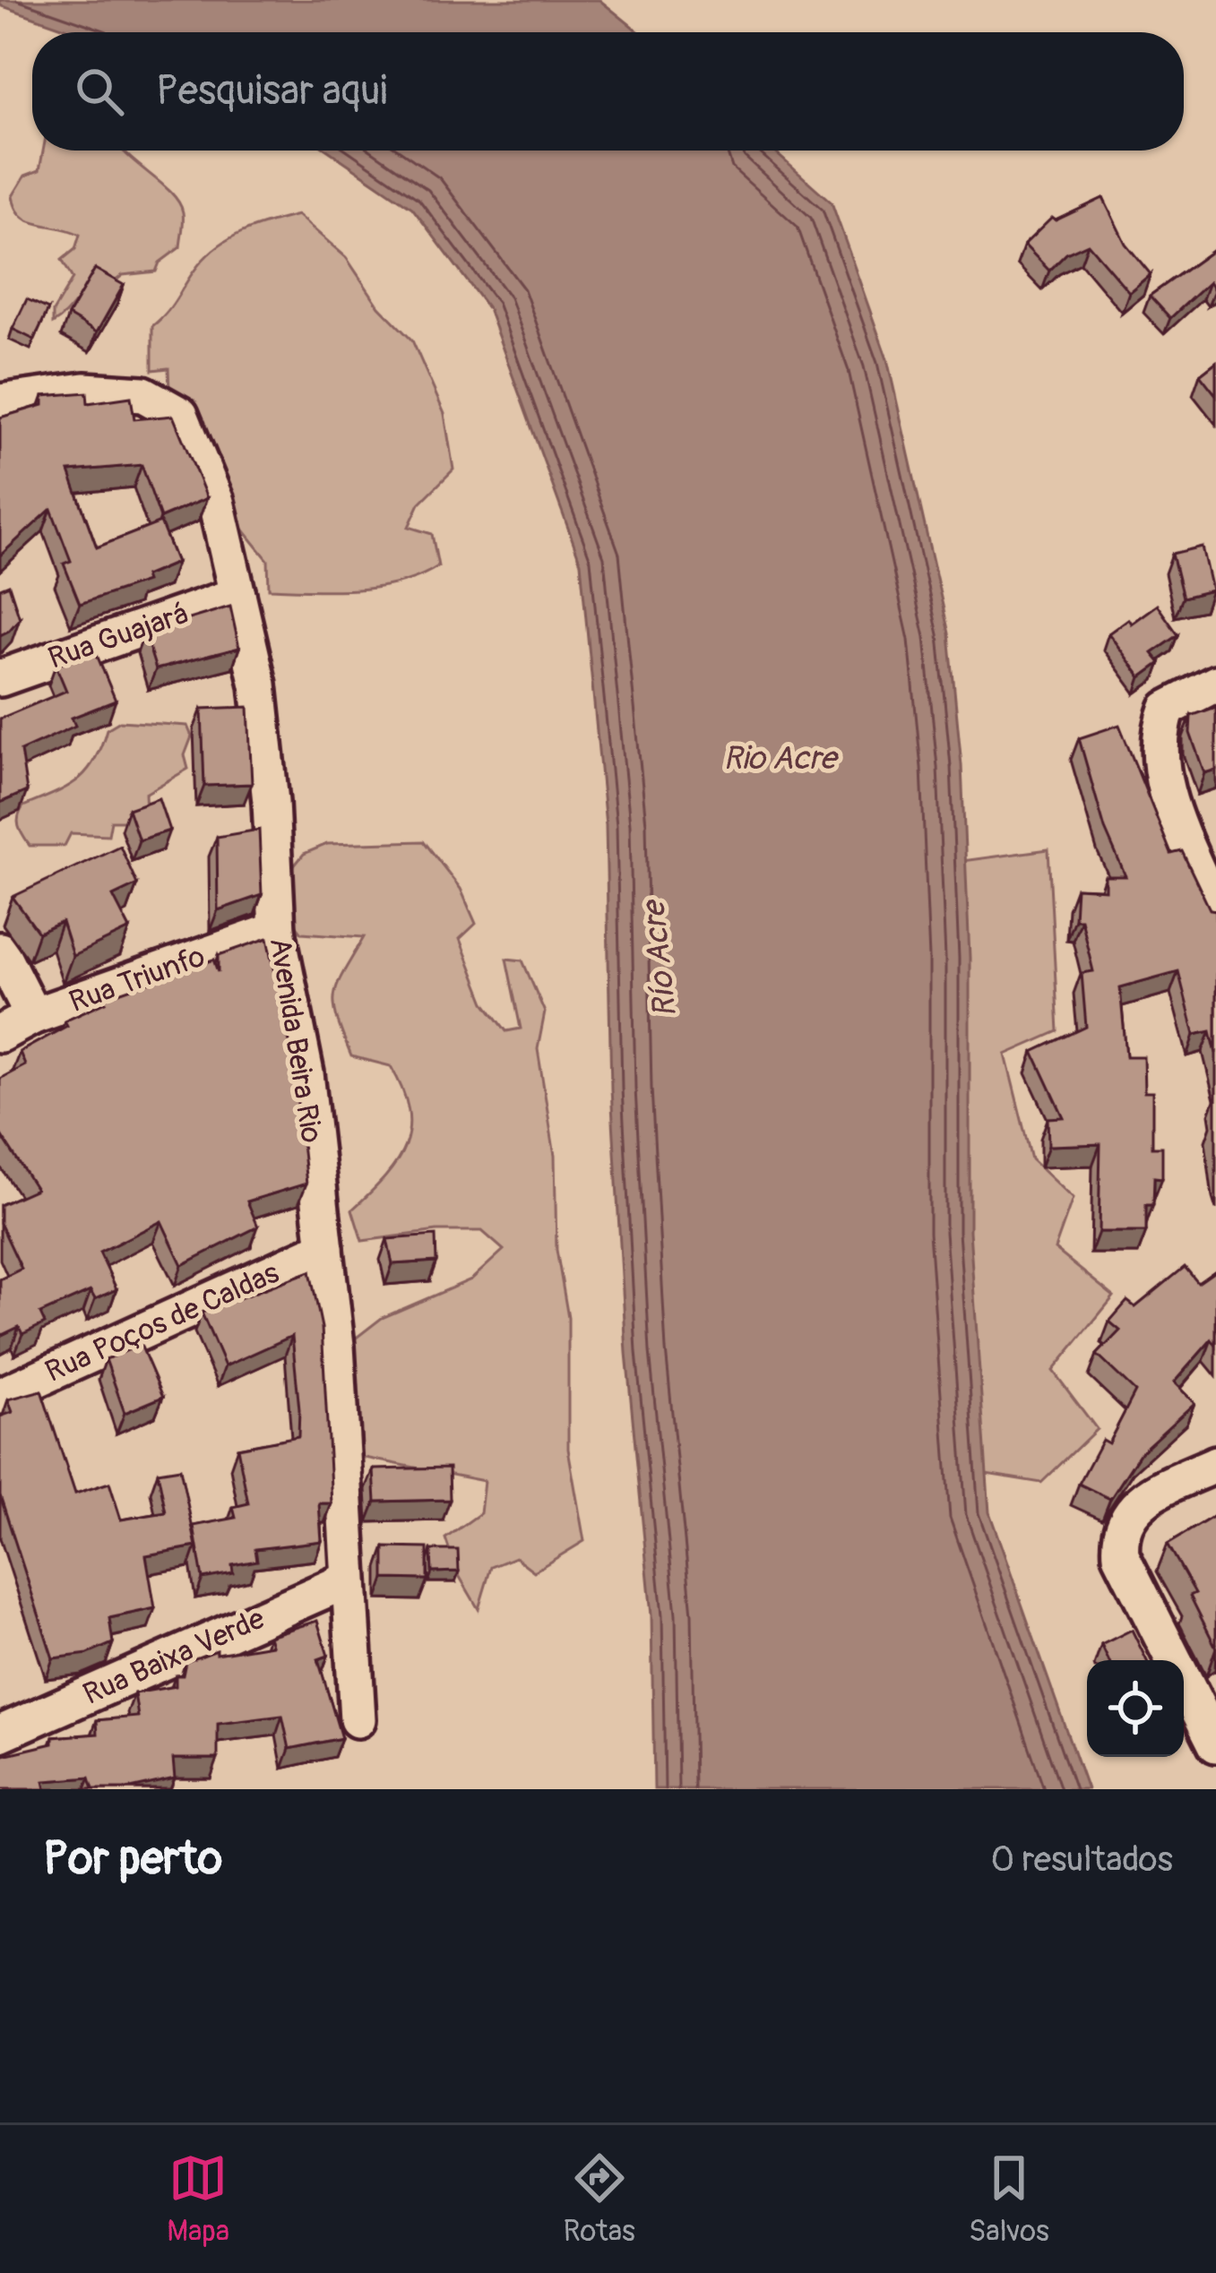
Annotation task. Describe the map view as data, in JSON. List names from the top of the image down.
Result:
{
  "streets": {
    "street": [
      "Rua Guajará",
      "Rua Triunfo",
      "Avenida Beira Rio",
      "Rua Poços de Caldas",
      "Rua Baixa Verde"
    ]
  },
  "crossings": [
    ["Rua Guajará", "Avenida Beira Rio"],
    ["Rua Triunfo", "Avenida Beira Rio"],
    ["Avenida Beira Rio", "Rua Poços de Caldas"],
    ["Avenida Beira Rio", "Rua Baixa Verde"]
  ],
  "water": ["Rio Acre", "Río Acre"],
  "page": {
    "search": "Pesquisar aqui",
    "heading": ["Por perto", "0 resultados"],
    "nav": ["Mapa", "Rotas", "Salvos"]
  }
}
